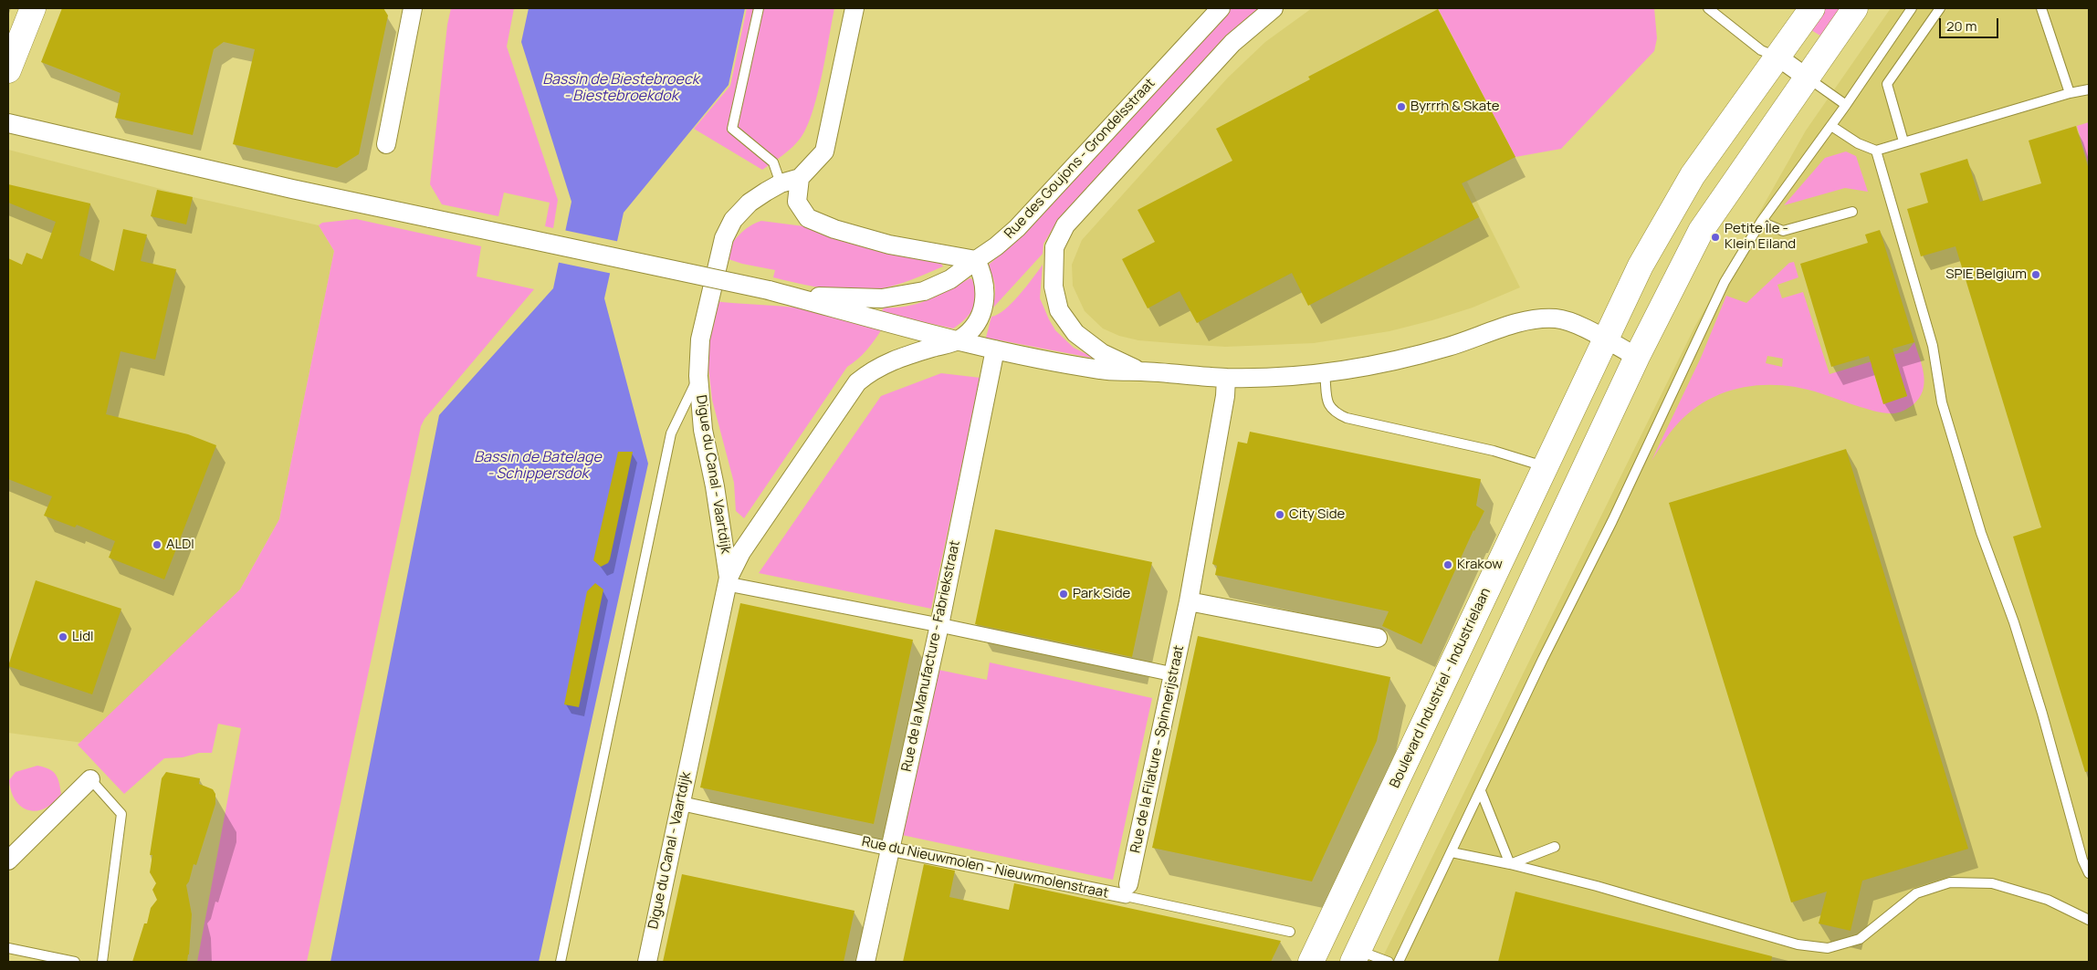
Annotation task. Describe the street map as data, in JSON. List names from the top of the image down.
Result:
{
  "streets": {
    "main road": ["Boulevard Industriel - Industrielaan"],
    "street": [
      "Rue des Goujons - Grondelsstraat",
      "Digue du Canal - Vaartdijk",
      "Rue de la Manufacture - Fabriekstraat",
      "Rue de la Filature - Spinnerijstraat",
      "Rue du Nieuwmolen - Nieuwmolenstraat"
    ]
  },
  "crossings": [
    ["Digue du Canal - Vaartdijk", "Rue du Nieuwmolen - Nieuwmolenstraat"],
    ["Rue de la Manufacture - Fabriekstraat", "Rue du Nieuwmolen - Nieuwmolenstraat"],
    ["Rue de la Filature - Spinnerijstraat", "Rue du Nieuwmolen - Nieuwmolenstraat"]
  ],
  "water": ["Bassin de Biestebroeck - Biestebroekdok", "Bassin de Batelage - Schippersdok"],
  "places": [
    "Byrrrh & Skate",
    "Petite Île - Klein Eiland",
    "SPIE Belgium",
    "City Side",
    "ALDI",
    "Krakow",
    "Park Side",
    "Lidl"
  ],
  "scale_bar": "20 m"
}
